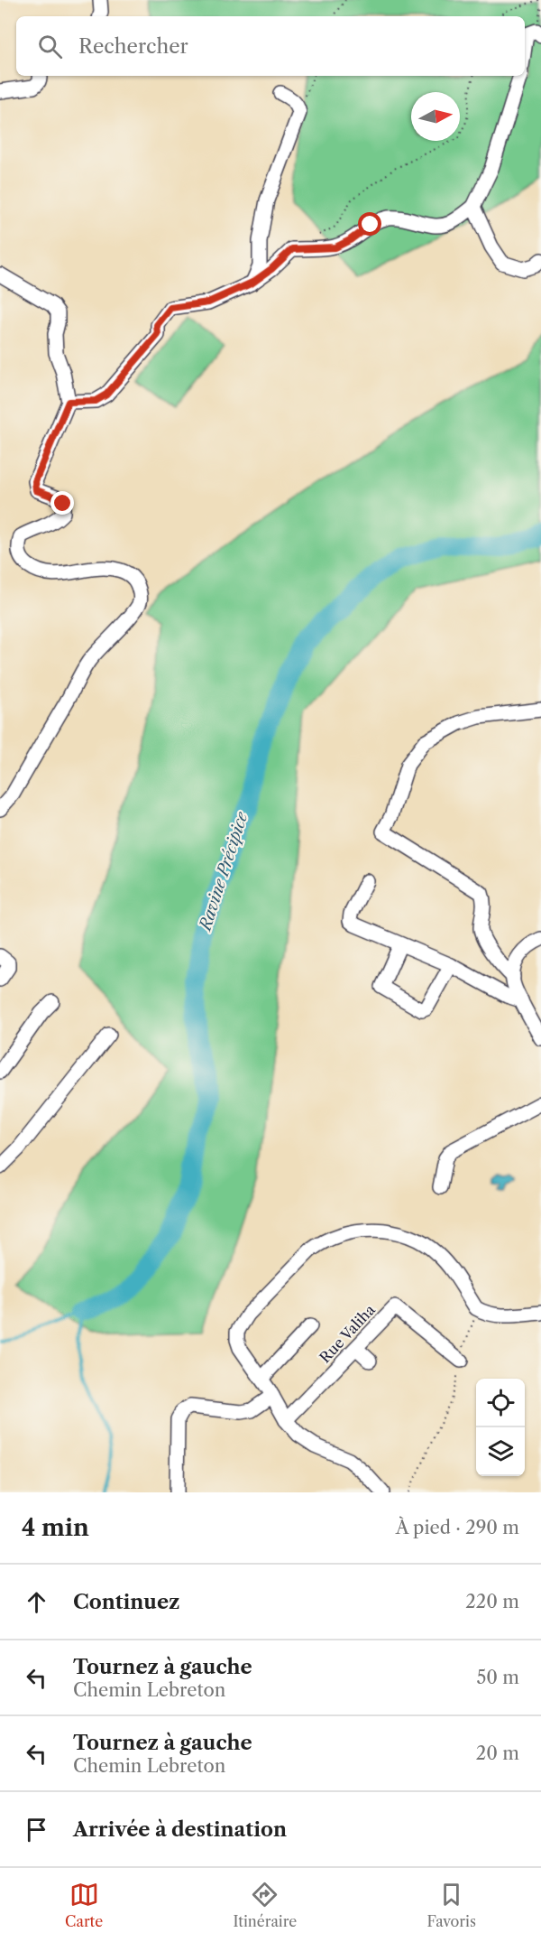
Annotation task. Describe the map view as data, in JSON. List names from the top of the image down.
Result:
{
  "streets": {
    "street": ["Rue Valiha"]
  },
  "water": ["Ravine Précipice"],
  "north": "right",
  "page": {
    "search": "Rechercher",
    "heading": ["4 min", "À pied · 290 m"],
    "list": [
      ["Continuez", "220 m"],
      ["Tournez à gauche", "Chemin Lebreton", "50 m"],
      ["Tournez à gauche", "Chemin Lebreton", "20 m"],
      "Arrivée à destination"
    ],
    "nav": ["Carte", "Itinéraire", "Favoris"]
  }
}
